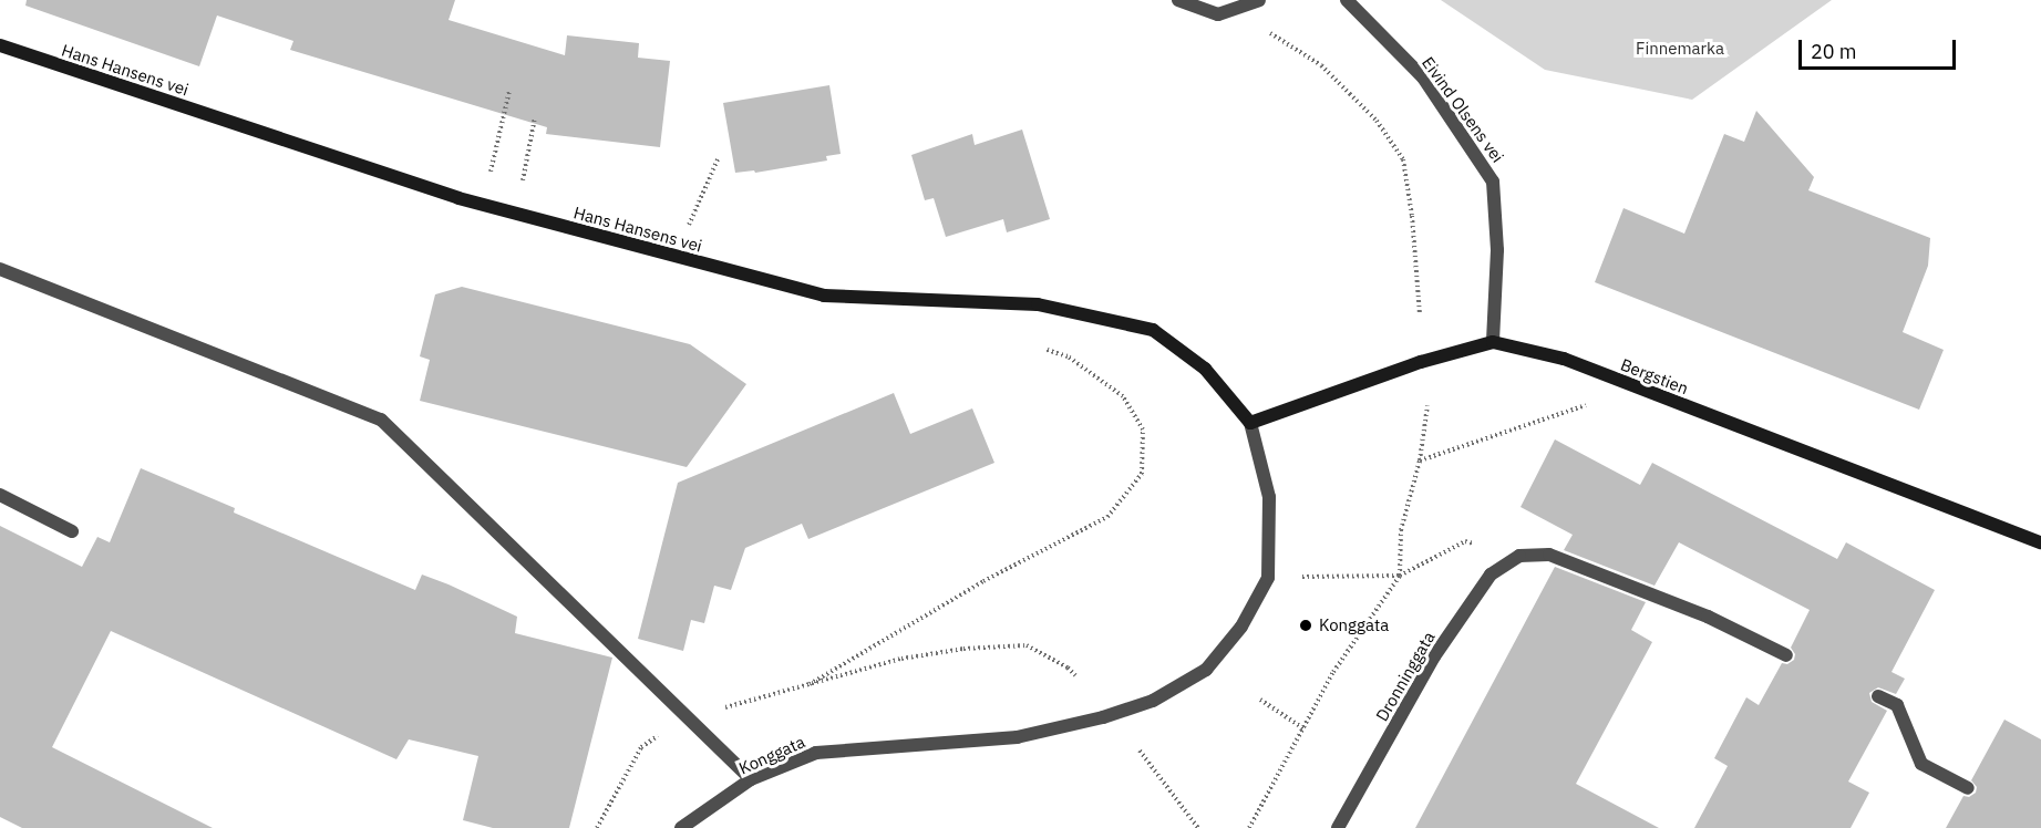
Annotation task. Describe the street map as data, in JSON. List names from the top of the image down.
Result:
{
  "streets": {
    "main road": ["Hans Hansens vei", "Bergstien"],
    "street": ["Eivind Olsens vei", "Dronninggata", "Konggata"]
  },
  "crossings": [
    ["Hans Hansens vei", "Bergstien"],
    ["Hans Hansens vei", "Konggata"],
    ["Eivind Olsens vei", "Bergstien"],
    ["Bergstien", "Konggata"]
  ],
  "parks": ["Finnemarka"],
  "places": ["Konggata"],
  "scale_bar": "20 m"
}
